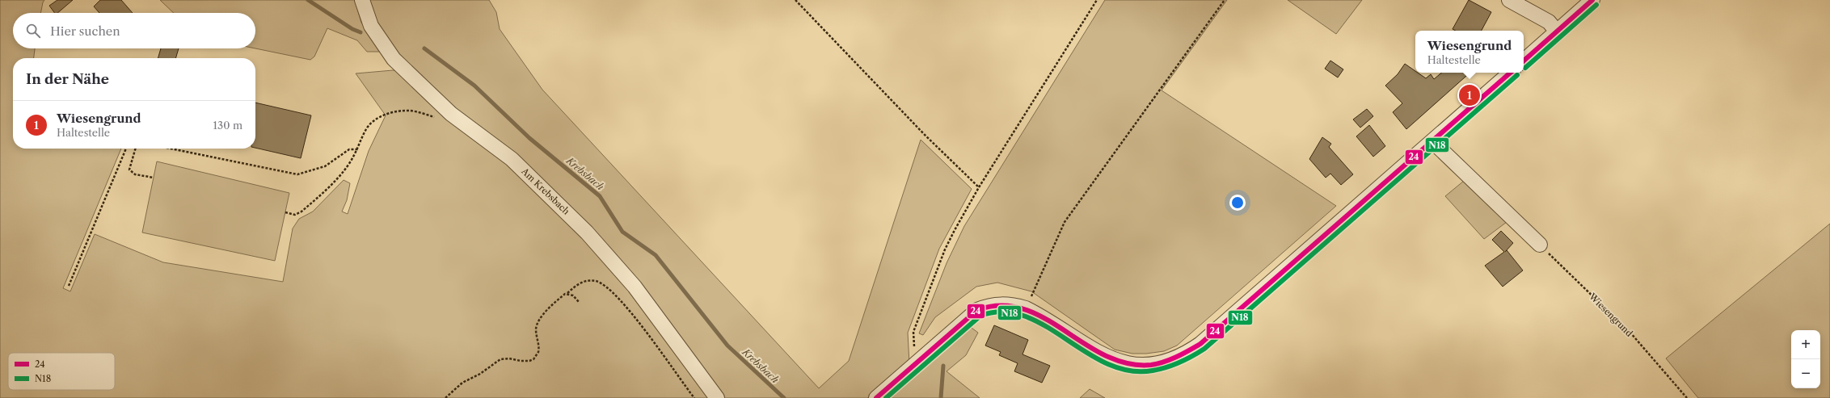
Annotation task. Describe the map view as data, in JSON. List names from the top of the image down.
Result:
{
  "streets": {
    "street": ["Am Krebsbach"],
    "path": ["Wiesengrund"]
  },
  "water": ["Krebsbach"],
  "lines": ["transit line 24", "transit line N18"],
  "legend": ["24", "N18"],
  "page": {
    "search": "Hier suchen",
    "popup": ["Wiesengrund", "Haltestelle"],
    "heading": "In der Nähe",
    "pins": "1",
    "list": [
      {
        "mark": "1",
        "name": "Wiesengrund",
        "note": "Haltestelle",
        "value": "130 m"
      }
    ],
    "map_buttons": ["+", "−"]
  }
}
